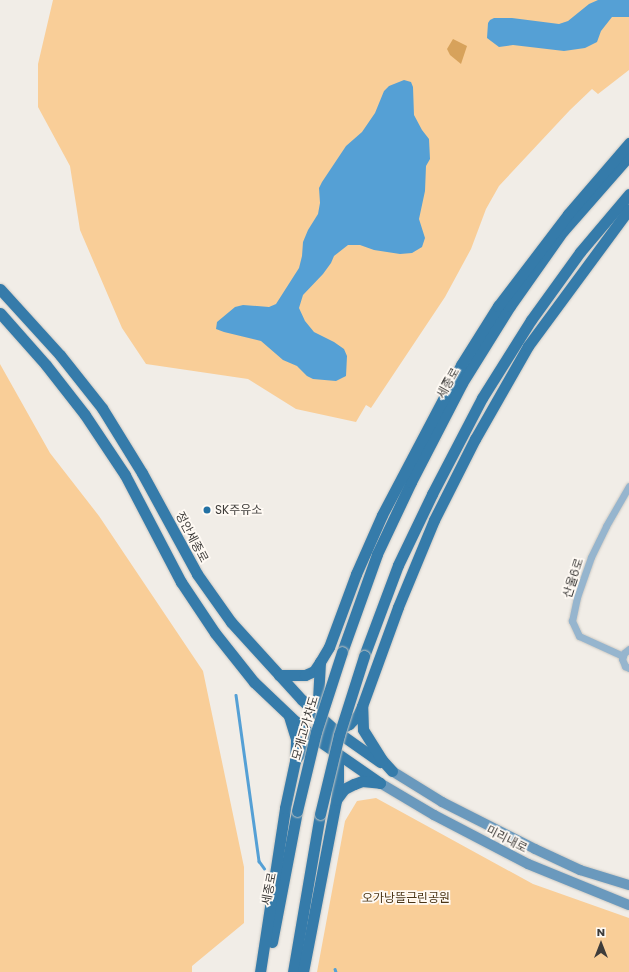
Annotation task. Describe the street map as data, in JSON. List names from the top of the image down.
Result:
{
  "streets": {
    "highway": ["세종로", "정안세종로", "모개고가차도"],
    "main road": ["미리내로"],
    "street": ["산울6로"]
  },
  "crossings": [
    ["세종로", "모개고가차도"],
    ["정안세종로", "미리내로"]
  ],
  "parks": ["오가낭뜰근린공원"],
  "places": ["SK주유소"],
  "north": "top"
}
